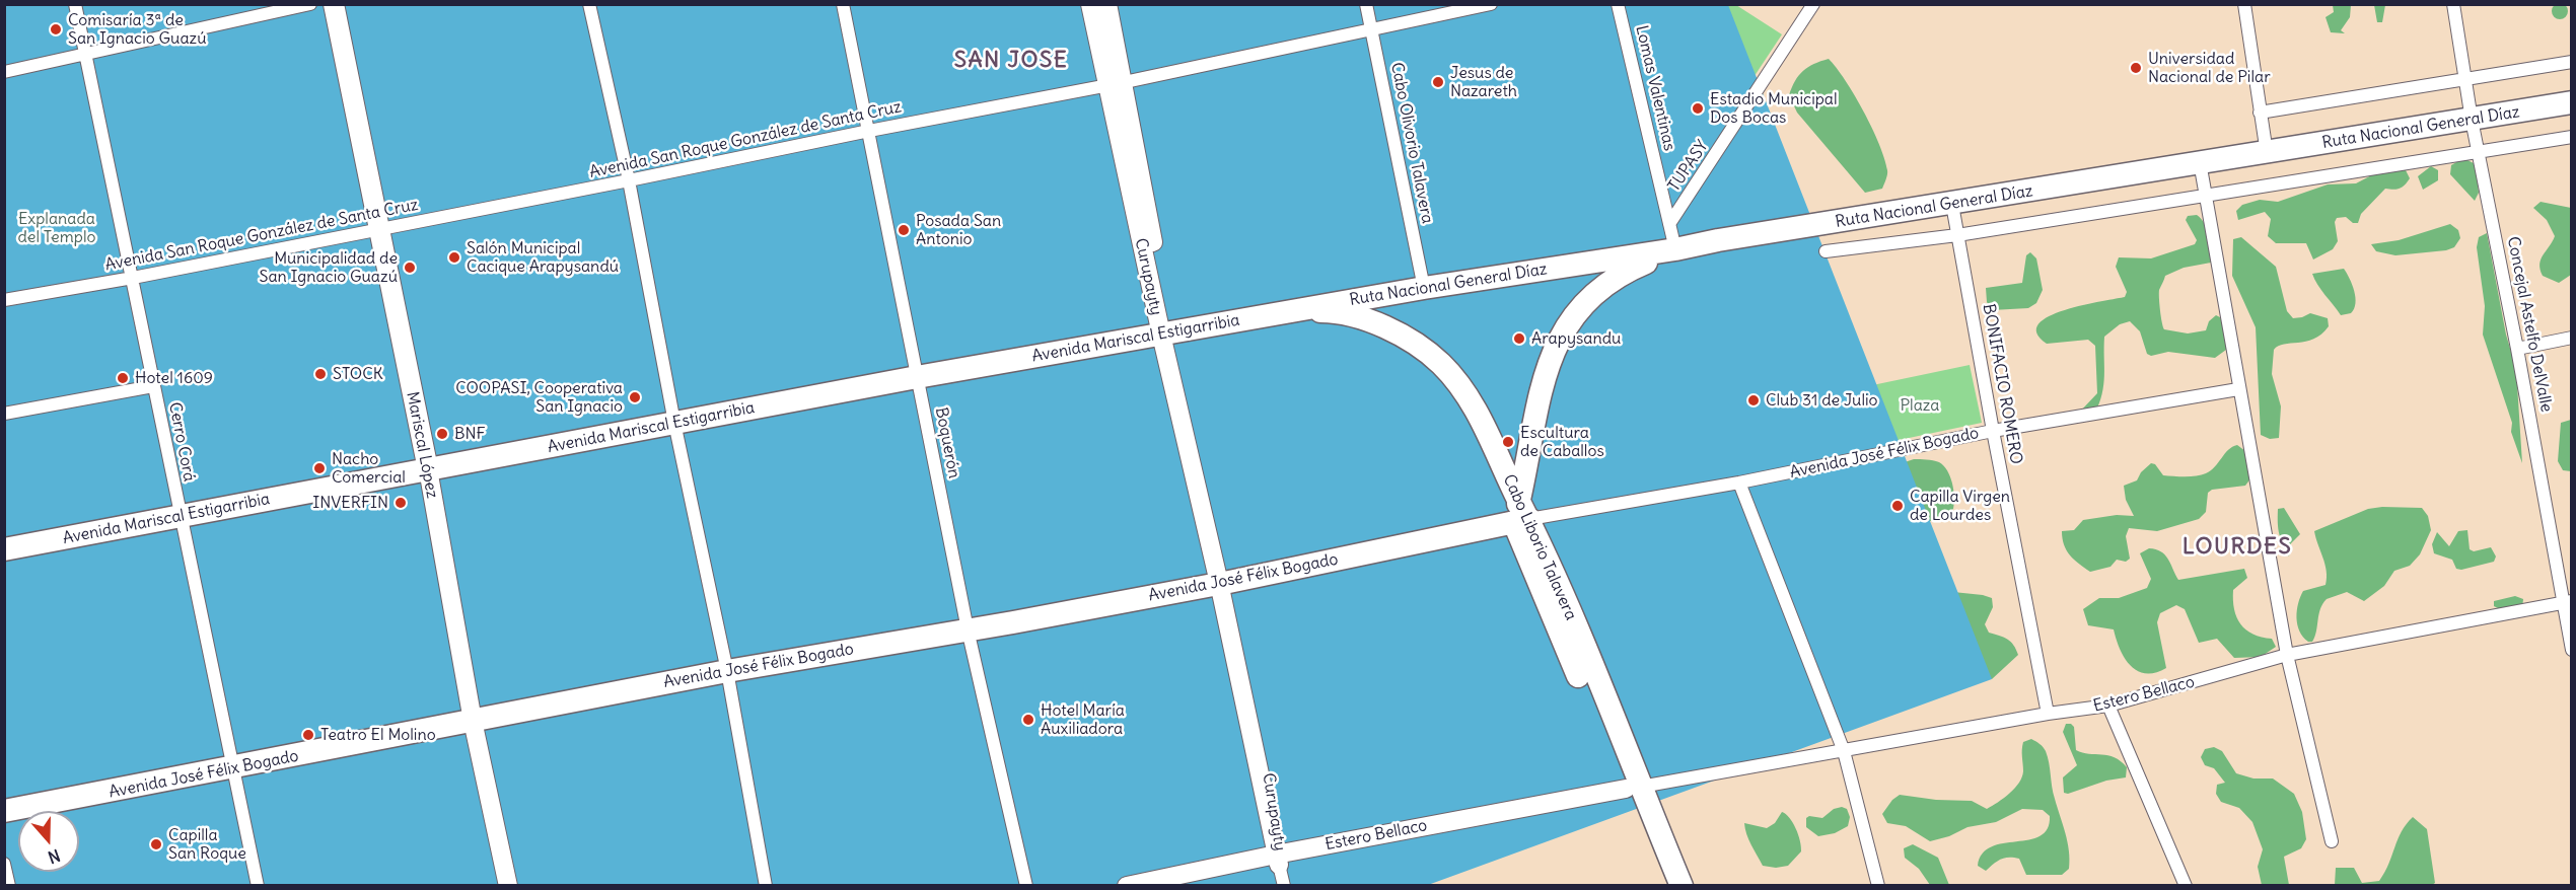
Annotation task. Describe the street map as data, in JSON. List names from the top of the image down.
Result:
{
  "streets": {
    "highway": [
      "Ruta Nacional General Díaz",
      "Avenida Mariscal Estigarribia",
      "Avenida José Félix Bogado",
      "Cabo Liborio Talavera"
    ],
    "main road": ["Mariscal López"],
    "street": [
      "Lomas Valentinas",
      "Avenida San Roque González de Santa Cruz",
      "Cabo Olivorio Talavera",
      "TUPASY",
      "Curupayty",
      "Concejal Astelfo DelValle",
      "BONIFACIO ROMERO",
      "Cerro Corá",
      "Boquerón",
      "Estero Bellaco"
    ]
  },
  "crossings": [
    ["Lomas Valentinas", "Ruta Nacional General Díaz"],
    ["Lomas Valentinas", "TUPASY"],
    ["Ruta Nacional General Díaz", "Cabo Olivorio Talavera"],
    ["Ruta Nacional General Díaz", "Concejal Astelfo DelValle"],
    ["Ruta Nacional General Díaz", "Avenida Mariscal Estigarribia"],
    ["Ruta Nacional General Díaz", "BONIFACIO ROMERO"],
    ["Ruta Nacional General Díaz", "Cabo Liborio Talavera"],
    ["Avenida San Roque González de Santa Cruz", "Cabo Olivorio Talavera"],
    ["Avenida San Roque González de Santa Cruz", "Curupayty"],
    ["Avenida San Roque González de Santa Cruz", "Cerro Corá"],
    ["Avenida San Roque González de Santa Cruz", "Boquerón"],
    ["Avenida San Roque González de Santa Cruz", "Mariscal López"],
    ["Curupayty", "Avenida Mariscal Estigarribia"],
    ["Curupayty", "Avenida José Félix Bogado"],
    ["Curupayty", "Estero Bellaco"],
    ["Concejal Astelfo DelValle", "Estero Bellaco"],
    ["Avenida Mariscal Estigarribia", "Cerro Corá"],
    ["Avenida Mariscal Estigarribia", "Boquerón"],
    ["Avenida Mariscal Estigarribia", "Mariscal López"],
    ["Avenida Mariscal Estigarribia", "Cabo Liborio Talavera"],
    ["BONIFACIO ROMERO", "Avenida José Félix Bogado"],
    ["BONIFACIO ROMERO", "Estero Bellaco"],
    ["Cerro Corá", "Avenida José Félix Bogado"],
    ["Boquerón", "Avenida José Félix Bogado"],
    ["Mariscal López", "Avenida José Félix Bogado"],
    ["Avenida José Félix Bogado", "Cabo Liborio Talavera"],
    ["Cabo Liborio Talavera", "Estero Bellaco"]
  ],
  "districts": ["SAN JOSE", "LOURDES"],
  "parks": ["Explanada del Templo", "Plaza"],
  "places": [
    "Comisaría 3ª de San Ignacio Guazú",
    "Universidad Nacional de Pilar",
    "Jesus de Nazareth",
    "Estadio Municipal Dos Bocas",
    "Posada San Antonio",
    "Salón Municipal Cacique Arapysandú",
    "Municipalidad de San Ignacio Guazú",
    "Arapysandu",
    "STOCK",
    "Hotel 1609",
    "COOPASI, Cooperativa San Ignacio",
    "Club 31 de Julio",
    "BNF",
    "Escultura de Caballos",
    "Nacho Comercial",
    "INVERFIN",
    "Capilla Virgen de Lourdes",
    "Hotel María Auxiliadora",
    "Teatro El Molino",
    "Capilla San Roque"
  ],
  "north": "bottom"
}
